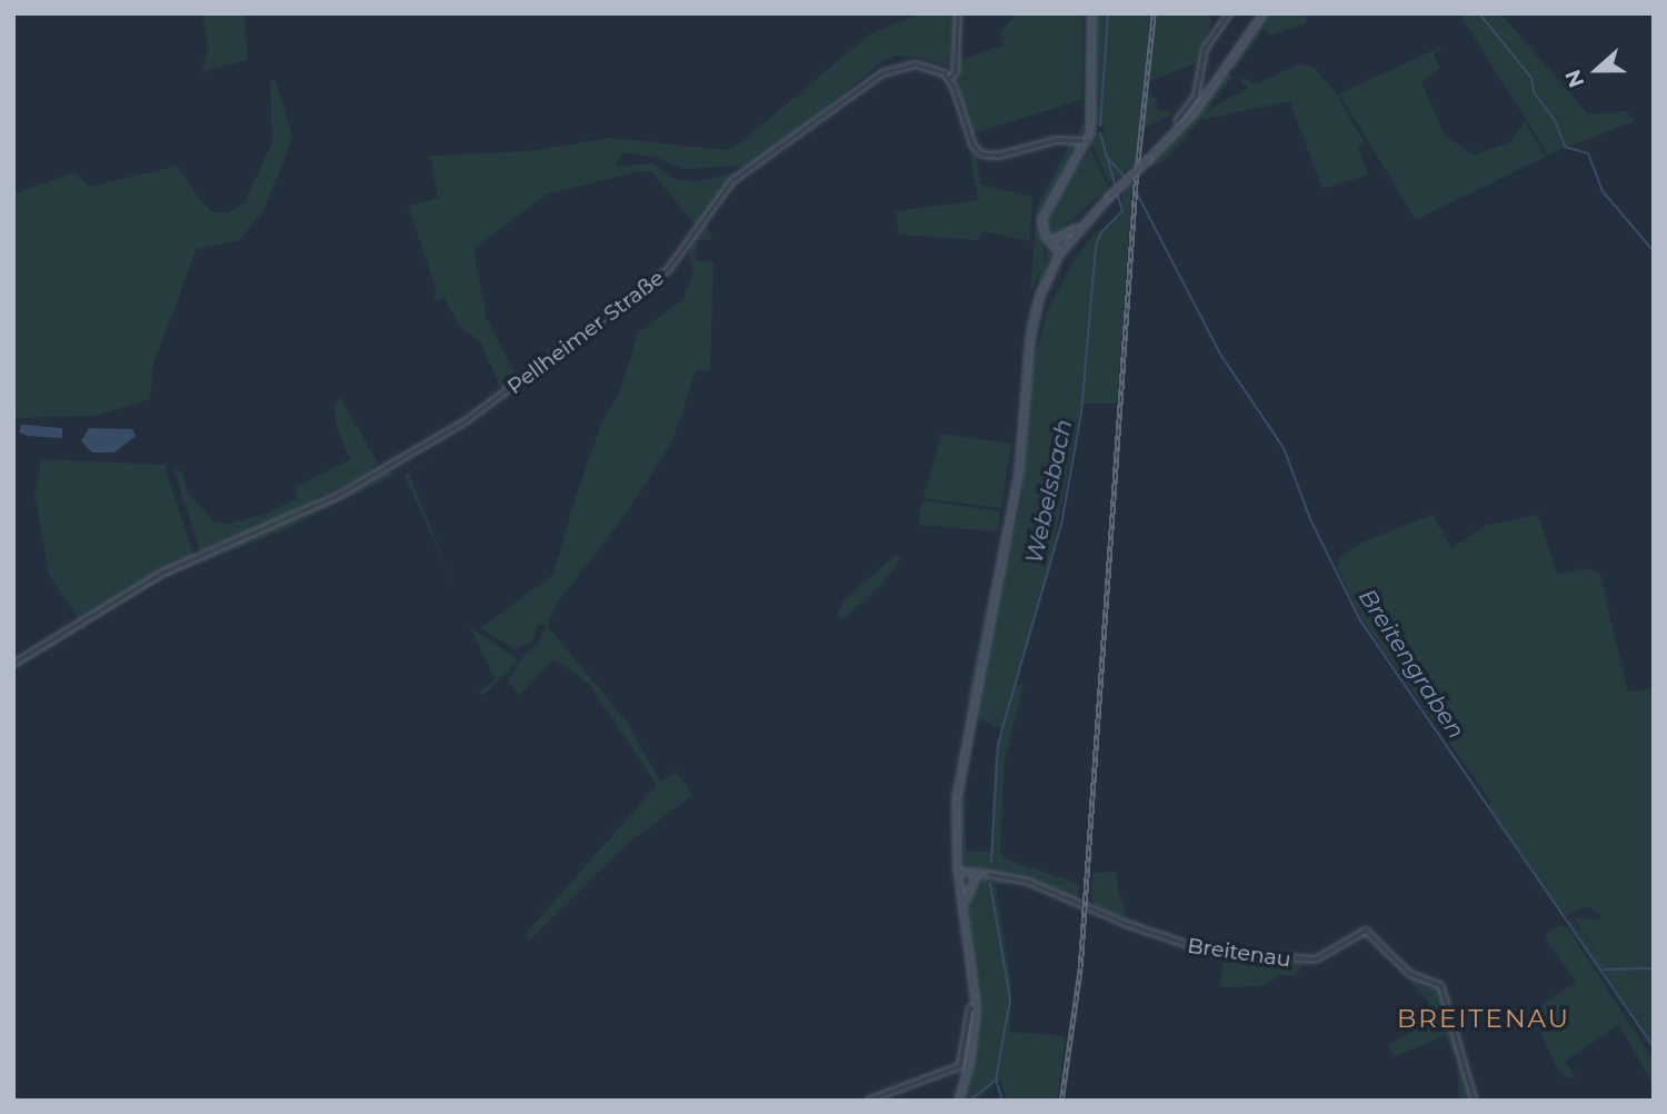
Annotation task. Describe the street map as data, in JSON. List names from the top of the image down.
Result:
{
  "streets": {
    "street": ["Pellheimer Straße", "Breitenau"]
  },
  "districts": ["BREITENAU"],
  "water": ["Webelsbach", "Breitengraben"],
  "north": "left"
}
